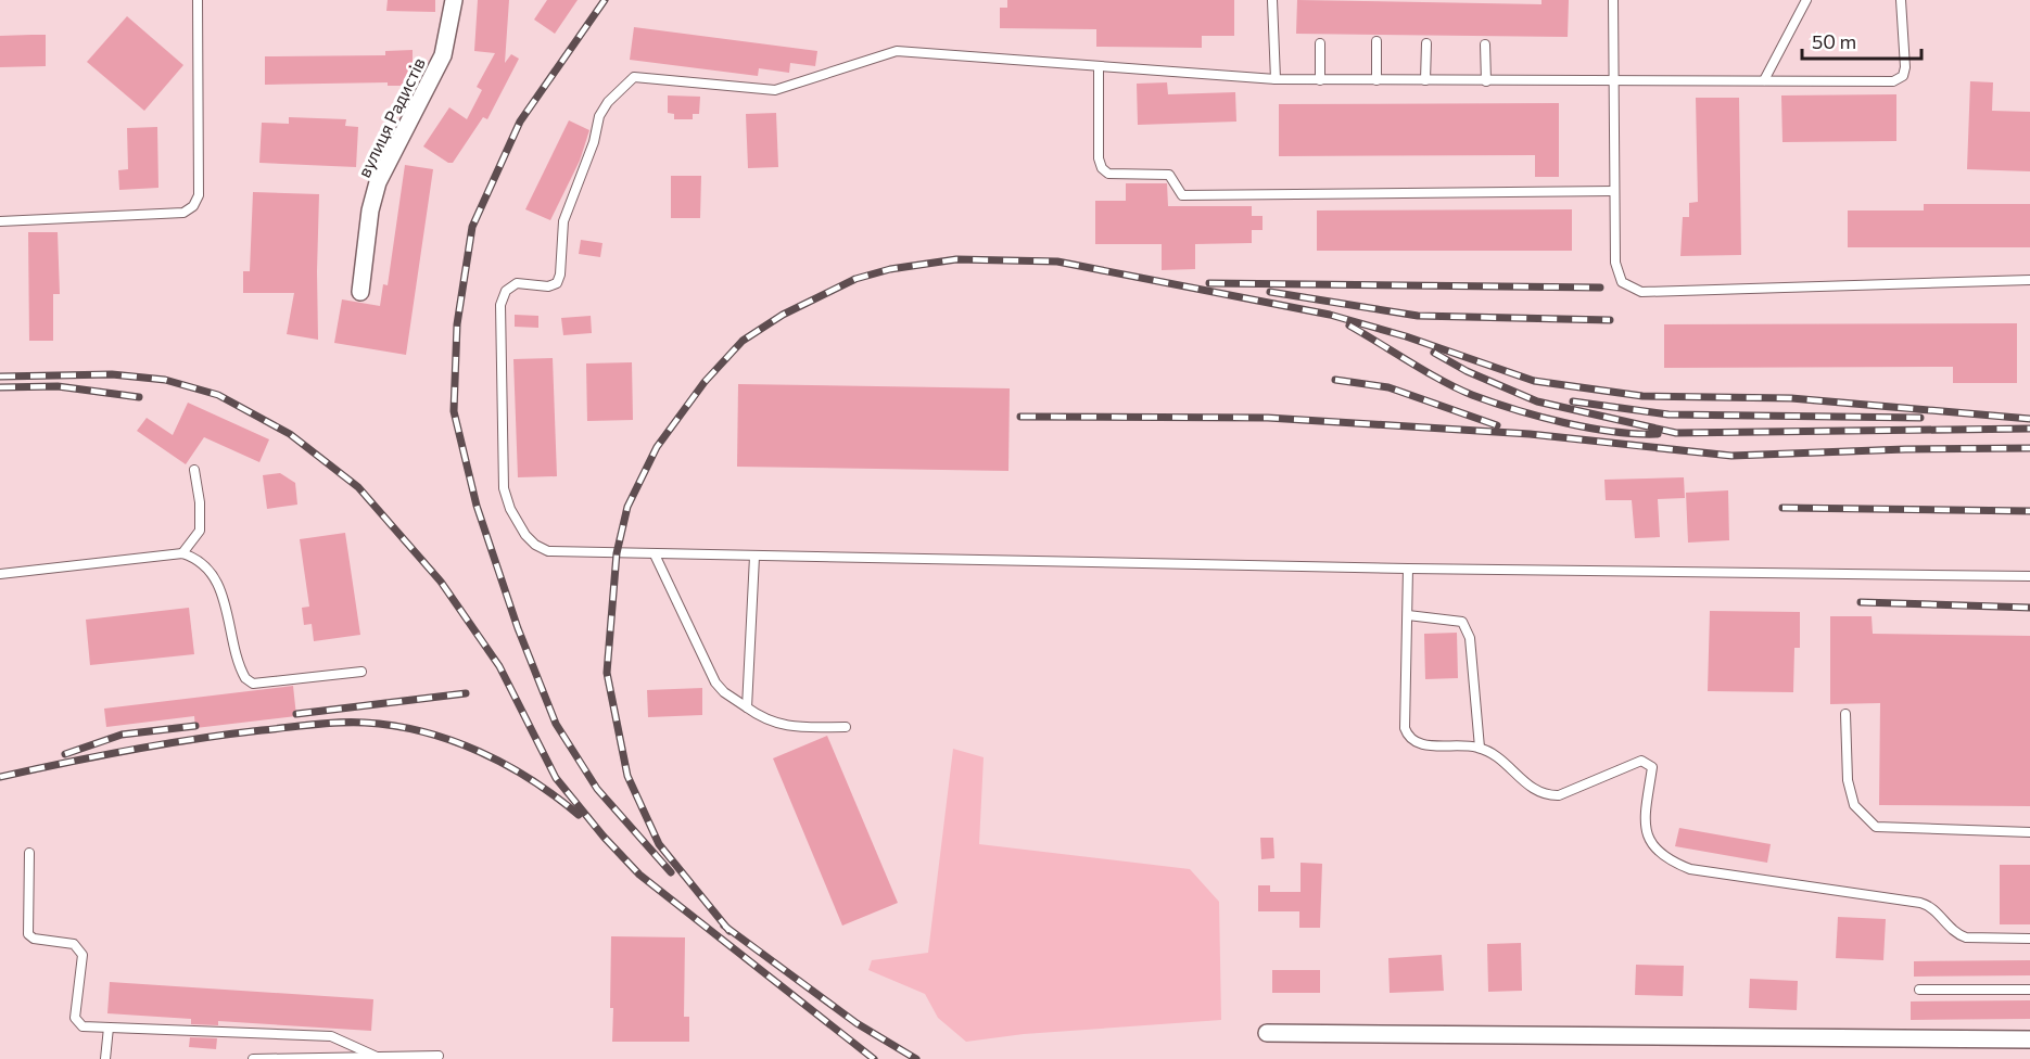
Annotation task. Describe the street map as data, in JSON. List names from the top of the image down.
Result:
{
  "streets": {
    "street": ["вулиця Радистів"]
  },
  "scale_bar": "50 m"
}
